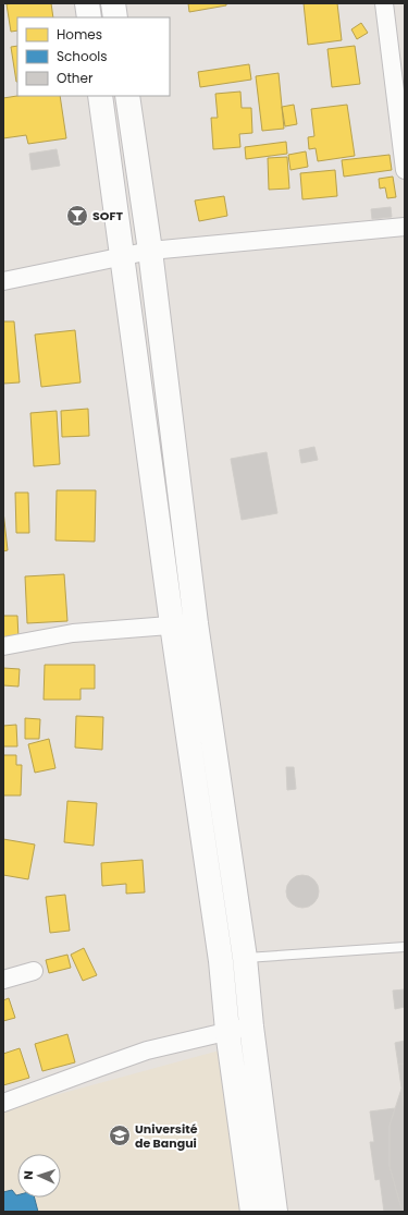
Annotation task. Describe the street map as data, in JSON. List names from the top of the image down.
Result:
{
  "places": {
    "bar": ["SOFT"],
    "school or university": ["Université de Bangui"]
  },
  "legend": ["Homes", "Schools", "Other"],
  "north": "left"
}
